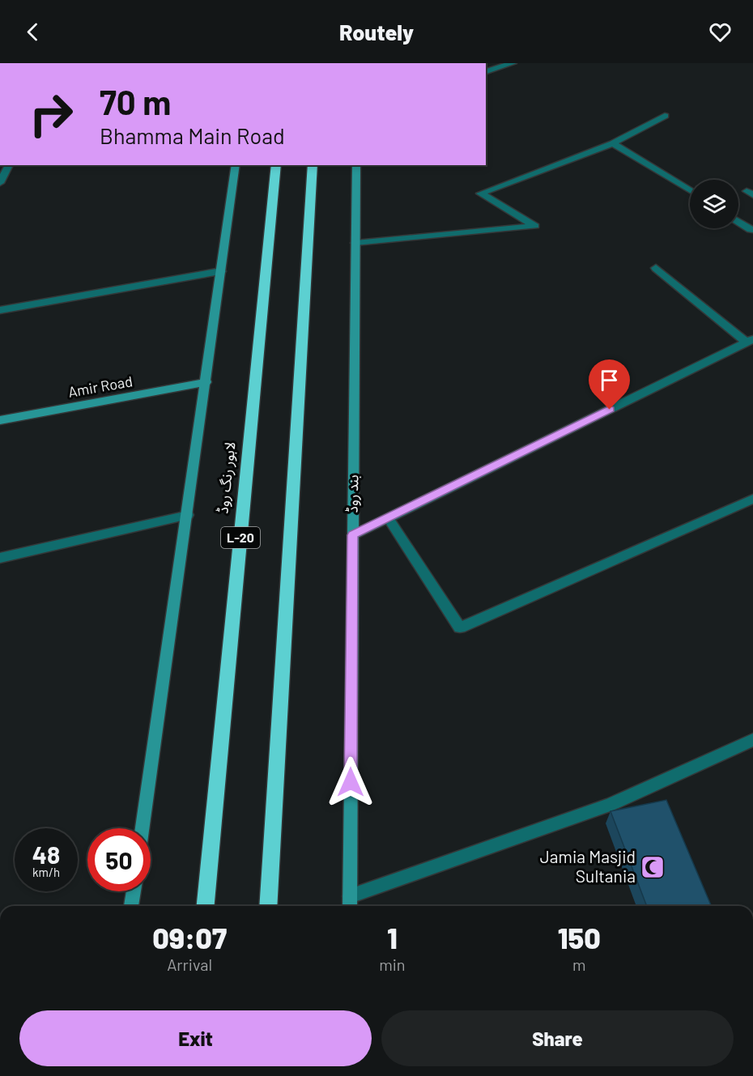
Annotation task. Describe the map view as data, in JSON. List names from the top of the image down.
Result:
{
  "streets": {
    "highway": ["لاہور رنگ روڈ", "L-20"],
    "main road": ["Amir Road", "بند روڈ"]
  },
  "places": {
    "mosque": ["Jamia Masjid Sultania"]
  },
  "page": {
    "header": "Routely",
    "turn": ["70 m", "Bhamma Main Road"],
    "speed": "48 km/h",
    "limit": "50",
    "eta": [
      "09:07",
      "Arrival",
      "1",
      "min",
      "150",
      "m"
    ],
    "buttons": ["Exit", "Share"]
  }
}
